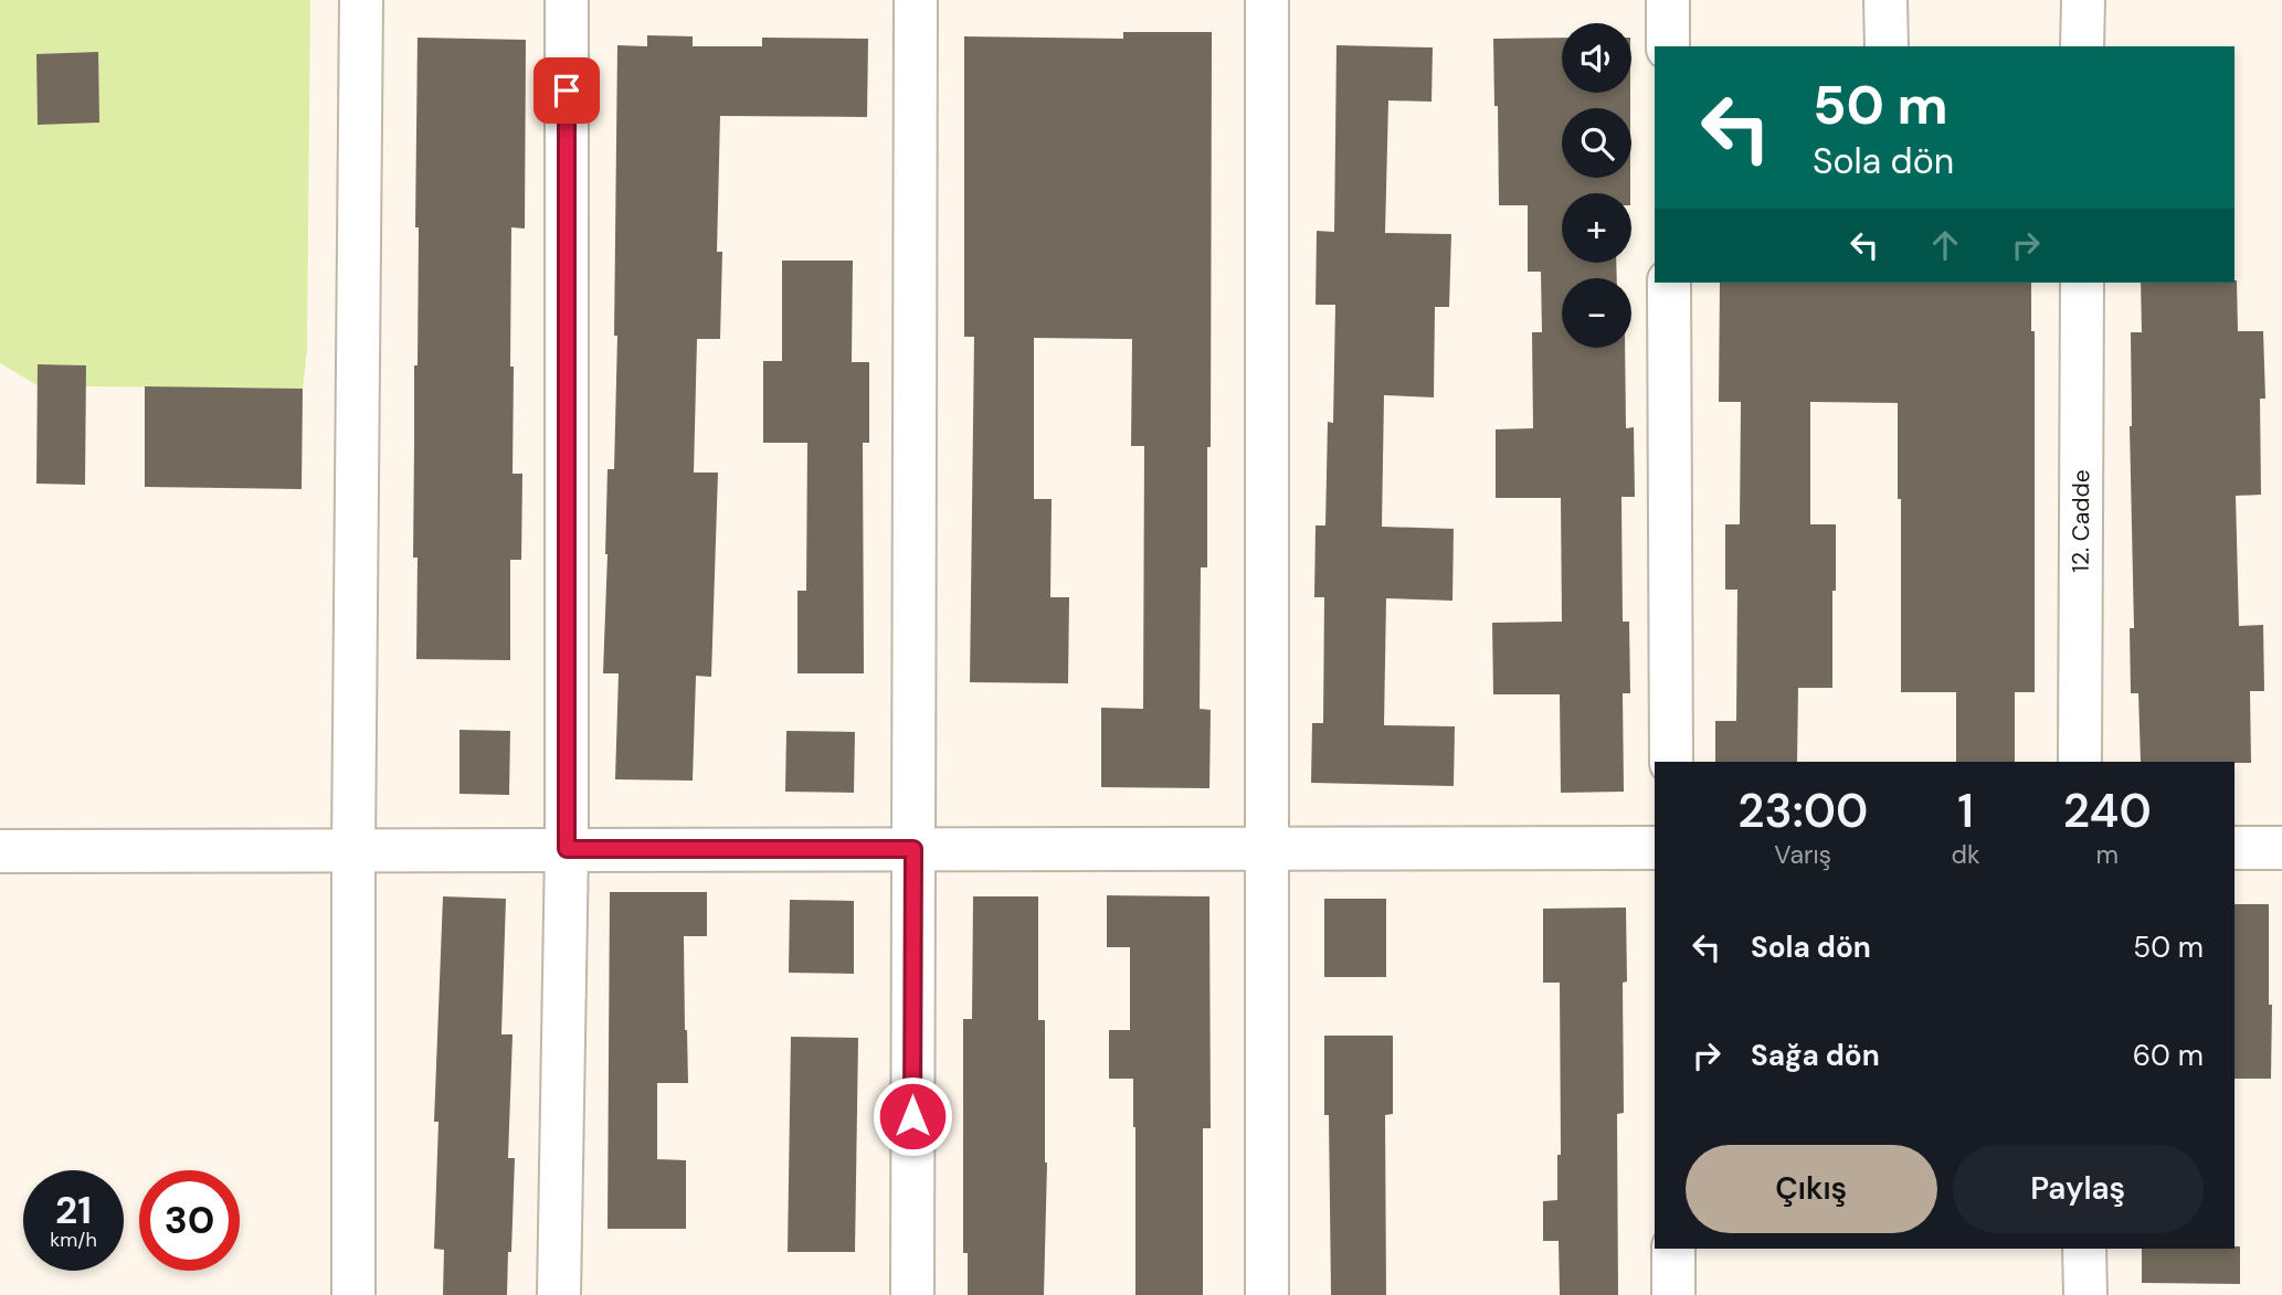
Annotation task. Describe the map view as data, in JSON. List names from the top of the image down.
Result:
{
  "streets": {
    "street": ["12. Cadde"]
  },
  "page": {
    "map_buttons": ["+", "−"],
    "turn": ["50 m", "Sola dön"],
    "eta": [
      "23:00",
      "Varış",
      "1",
      "dk",
      "240",
      "m"
    ],
    "list": [
      {
        "name": "Sola dön",
        "value": "50 m"
      },
      {
        "name": "Sağa dön",
        "value": "60 m"
      }
    ],
    "buttons": ["Çıkış", "Paylaş"],
    "speed": "21 km/h",
    "limit": "30"
  }
}
